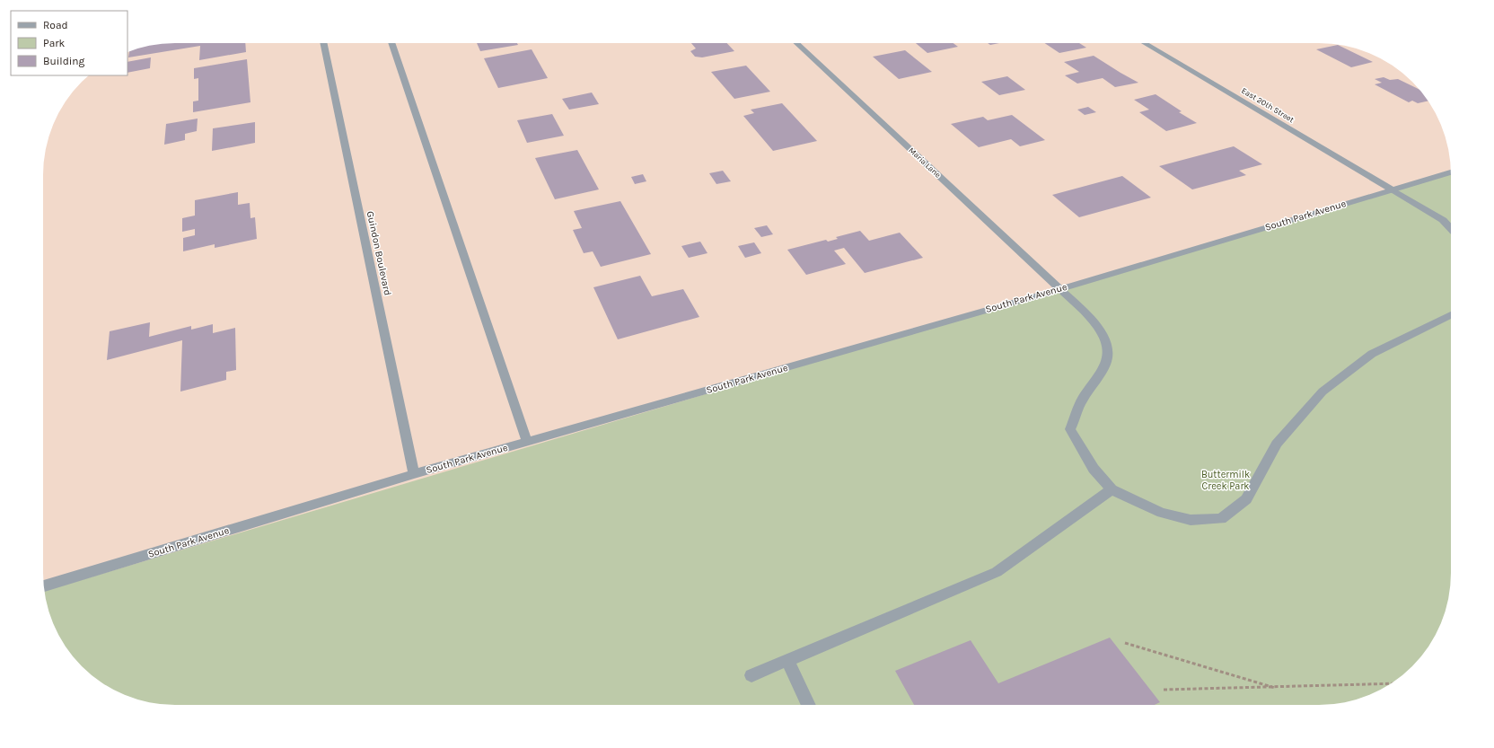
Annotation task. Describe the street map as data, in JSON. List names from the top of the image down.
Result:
{
  "streets": {
    "street": [
      "East 20th Street",
      "Maria Lane",
      "South Park Avenue",
      "Guindon Boulevard"
    ]
  },
  "crossings": [
    ["East 20th Street", "South Park Avenue"],
    ["Maria Lane", "South Park Avenue"],
    ["South Park Avenue", "Guindon Boulevard"]
  ],
  "parks": ["Buttermilk Creek Park"],
  "legend": ["Road", "Park", "Building"]
}
